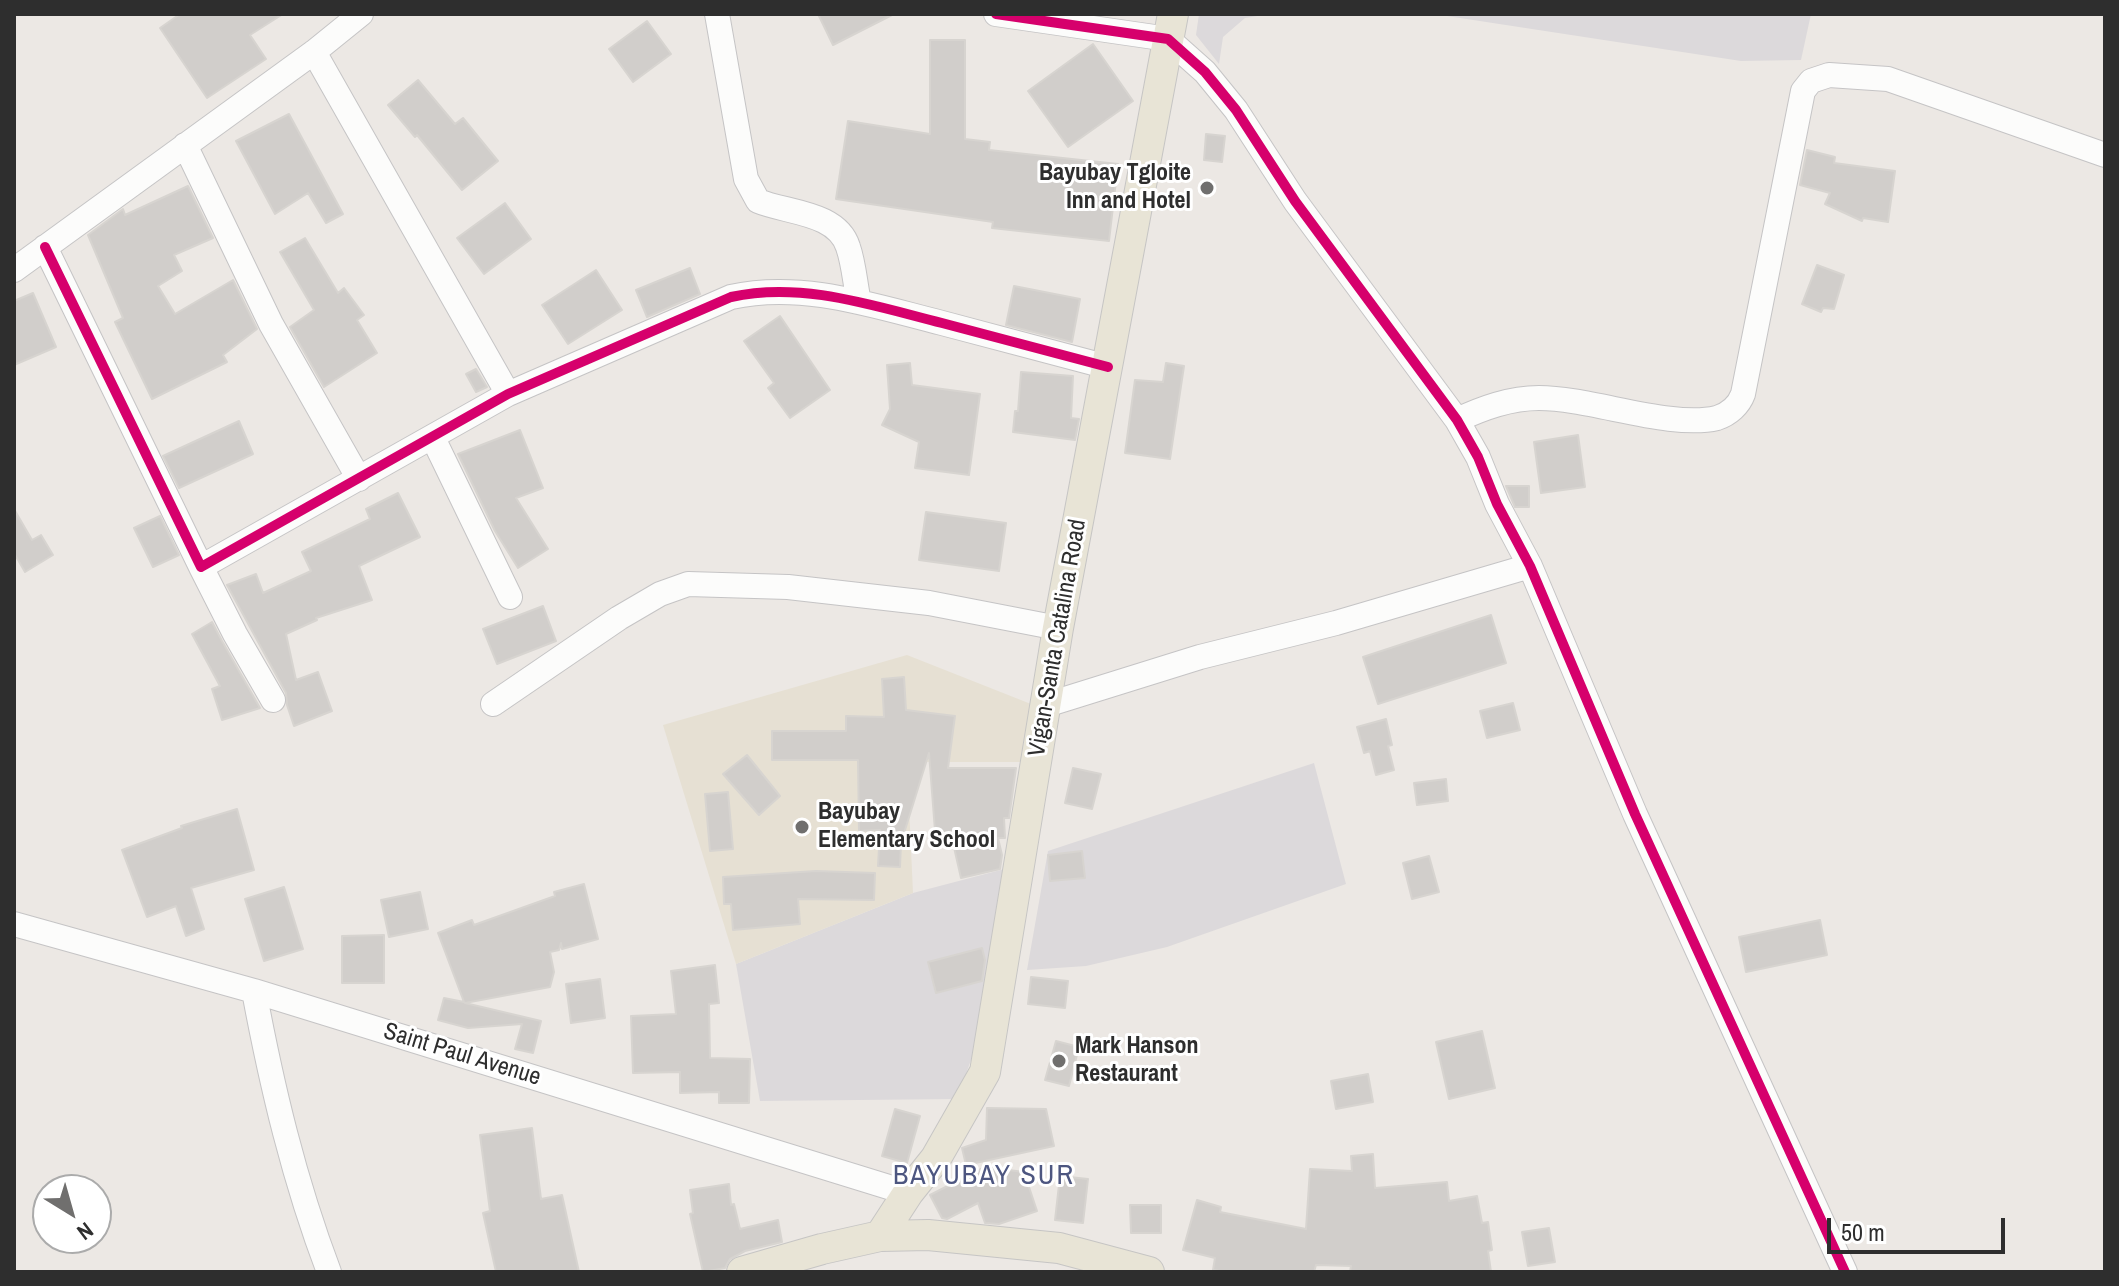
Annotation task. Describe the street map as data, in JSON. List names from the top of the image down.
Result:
{
  "streets": {
    "main road": ["Vigan-Santa Catalina Road"],
    "street": ["Saint Paul Avenue"]
  },
  "crossings": [
    ["Vigan-Santa Catalina Road", "Saint Paul Avenue"]
  ],
  "districts": ["BAYUBAY SUR"],
  "places": ["Bayubay Tgloite Inn and Hotel", "Bayubay Elementary School", "Mark Hanson Restaurant"],
  "scale_bar": "50 m",
  "north": "bottom right"
}
